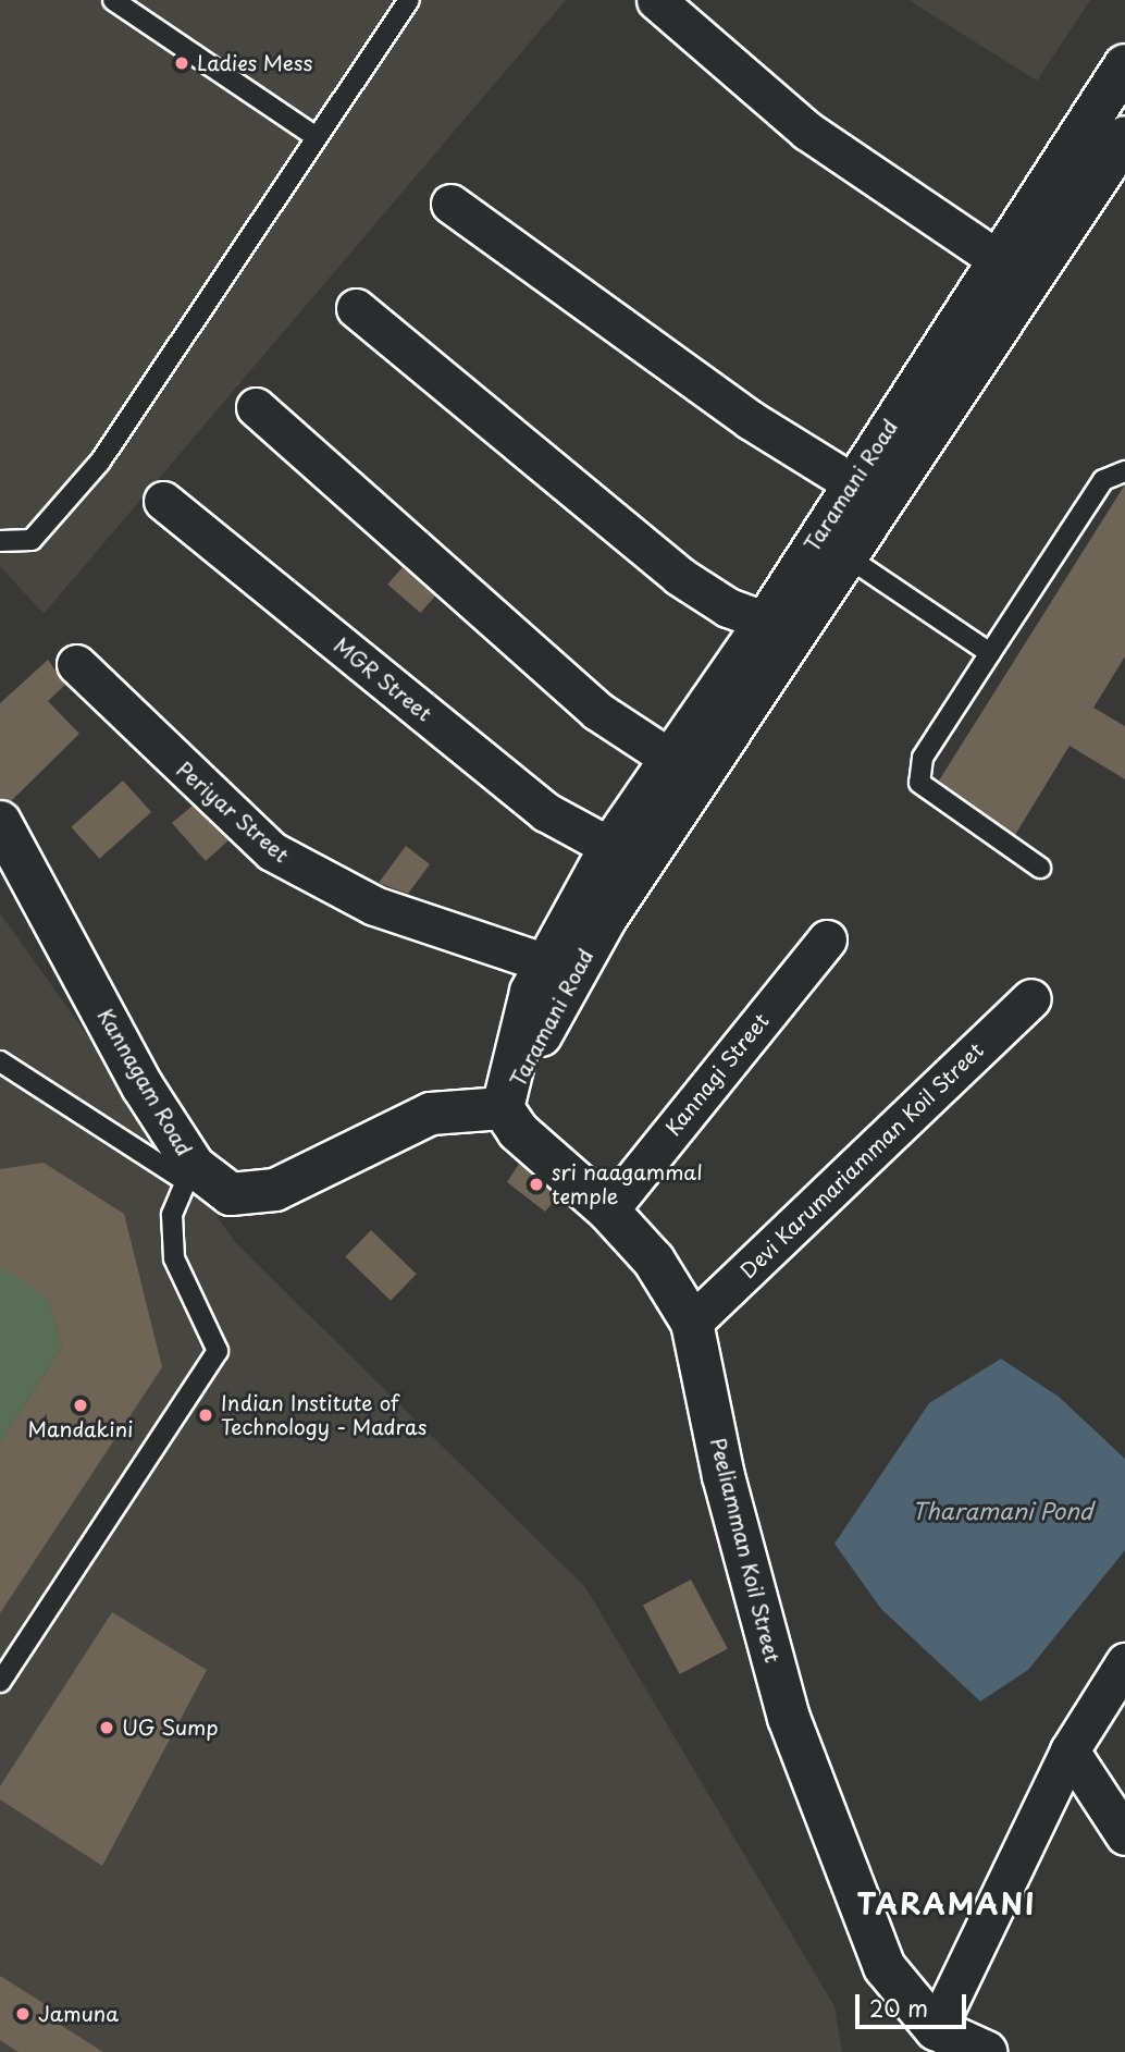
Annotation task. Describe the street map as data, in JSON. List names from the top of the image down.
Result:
{
  "streets": {
    "street": [
      "Taramani Road",
      "MGR Street",
      "Periyar Street",
      "Kannagi Street",
      "Kannagam Road",
      "Devi Karumariamman Koil Street",
      "Peeliamman Koil Street"
    ]
  },
  "crossings": [
    ["Taramani Road", "MGR Street"],
    ["Taramani Road", "Periyar Street"],
    ["Taramani Road", "Kannagam Road"],
    ["Taramani Road", "Peeliamman Koil Street"],
    ["Kannagi Street", "Peeliamman Koil Street"],
    ["Kannagam Road", "Peeliamman Koil Street"],
    ["Devi Karumariamman Koil Street", "Peeliamman Koil Street"]
  ],
  "districts": ["TARAMANI"],
  "water": ["Tharamani Pond"],
  "places": [
    "Ladies Mess",
    "sri naagammal temple",
    "Mandakini",
    "Indian Institute of Technology - Madras",
    "UG Sump",
    "Jamuna"
  ],
  "scale_bar": "20 m"
}
